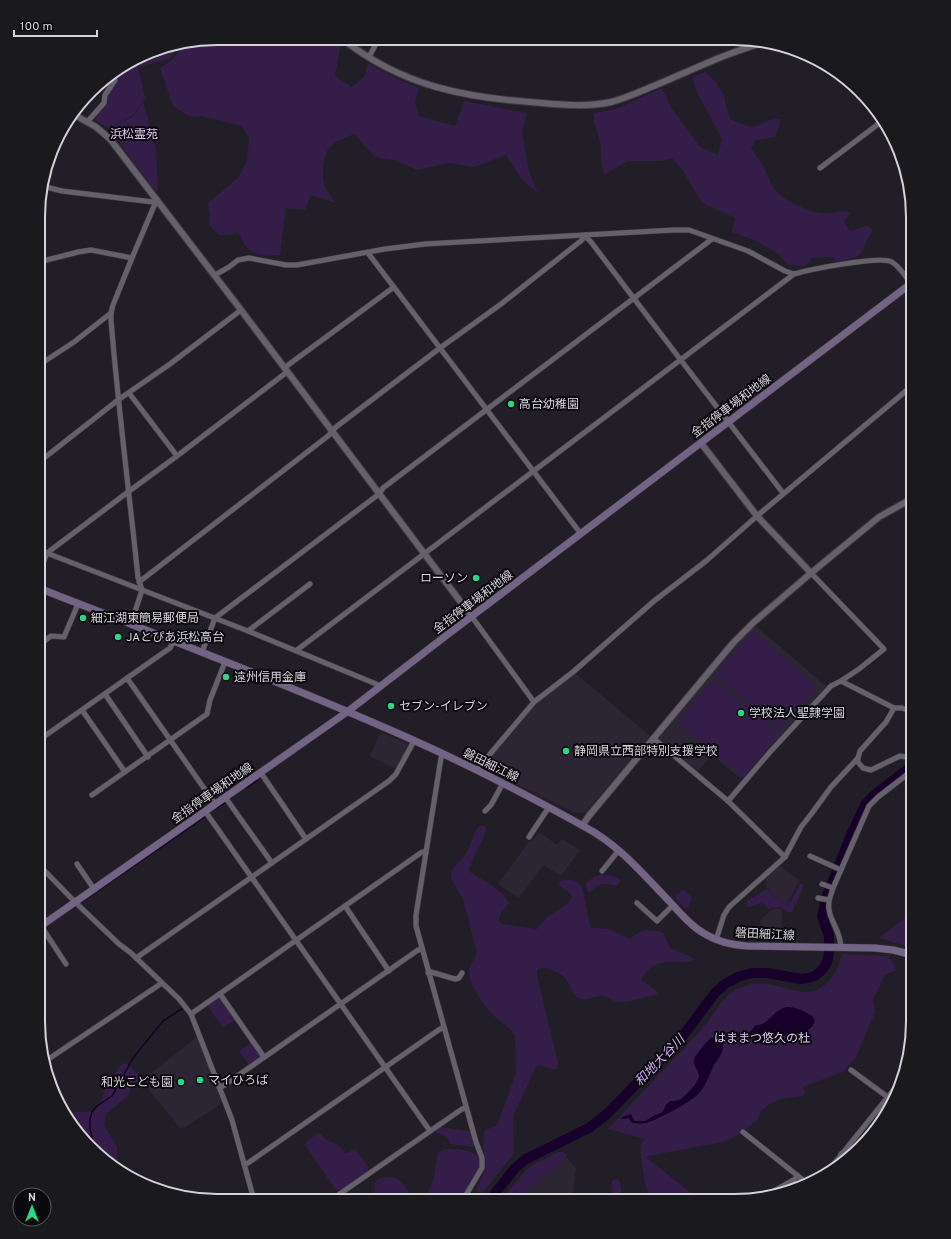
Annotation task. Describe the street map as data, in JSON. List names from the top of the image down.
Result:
{
  "streets": {
    "main road": ["金指停車場和地線", "磐田細江線"]
  },
  "crossings": [
    ["金指停車場和地線", "磐田細江線"]
  ],
  "water": ["和地大谷川"],
  "parks": ["浜松霊苑", "はままつ悠久の杜"],
  "places": [
    "高台幼稚園",
    "ローソン",
    "細江湖東簡易郵便局",
    "JAとぴあ浜松高台",
    "遠州信用金庫",
    "セブン-イレブン",
    "学校法人聖隷学園",
    "静岡県立西部特別支援学校",
    "マイひろば",
    "和光こども園"
  ],
  "scale_bar": "100 m",
  "north": "top"
}
